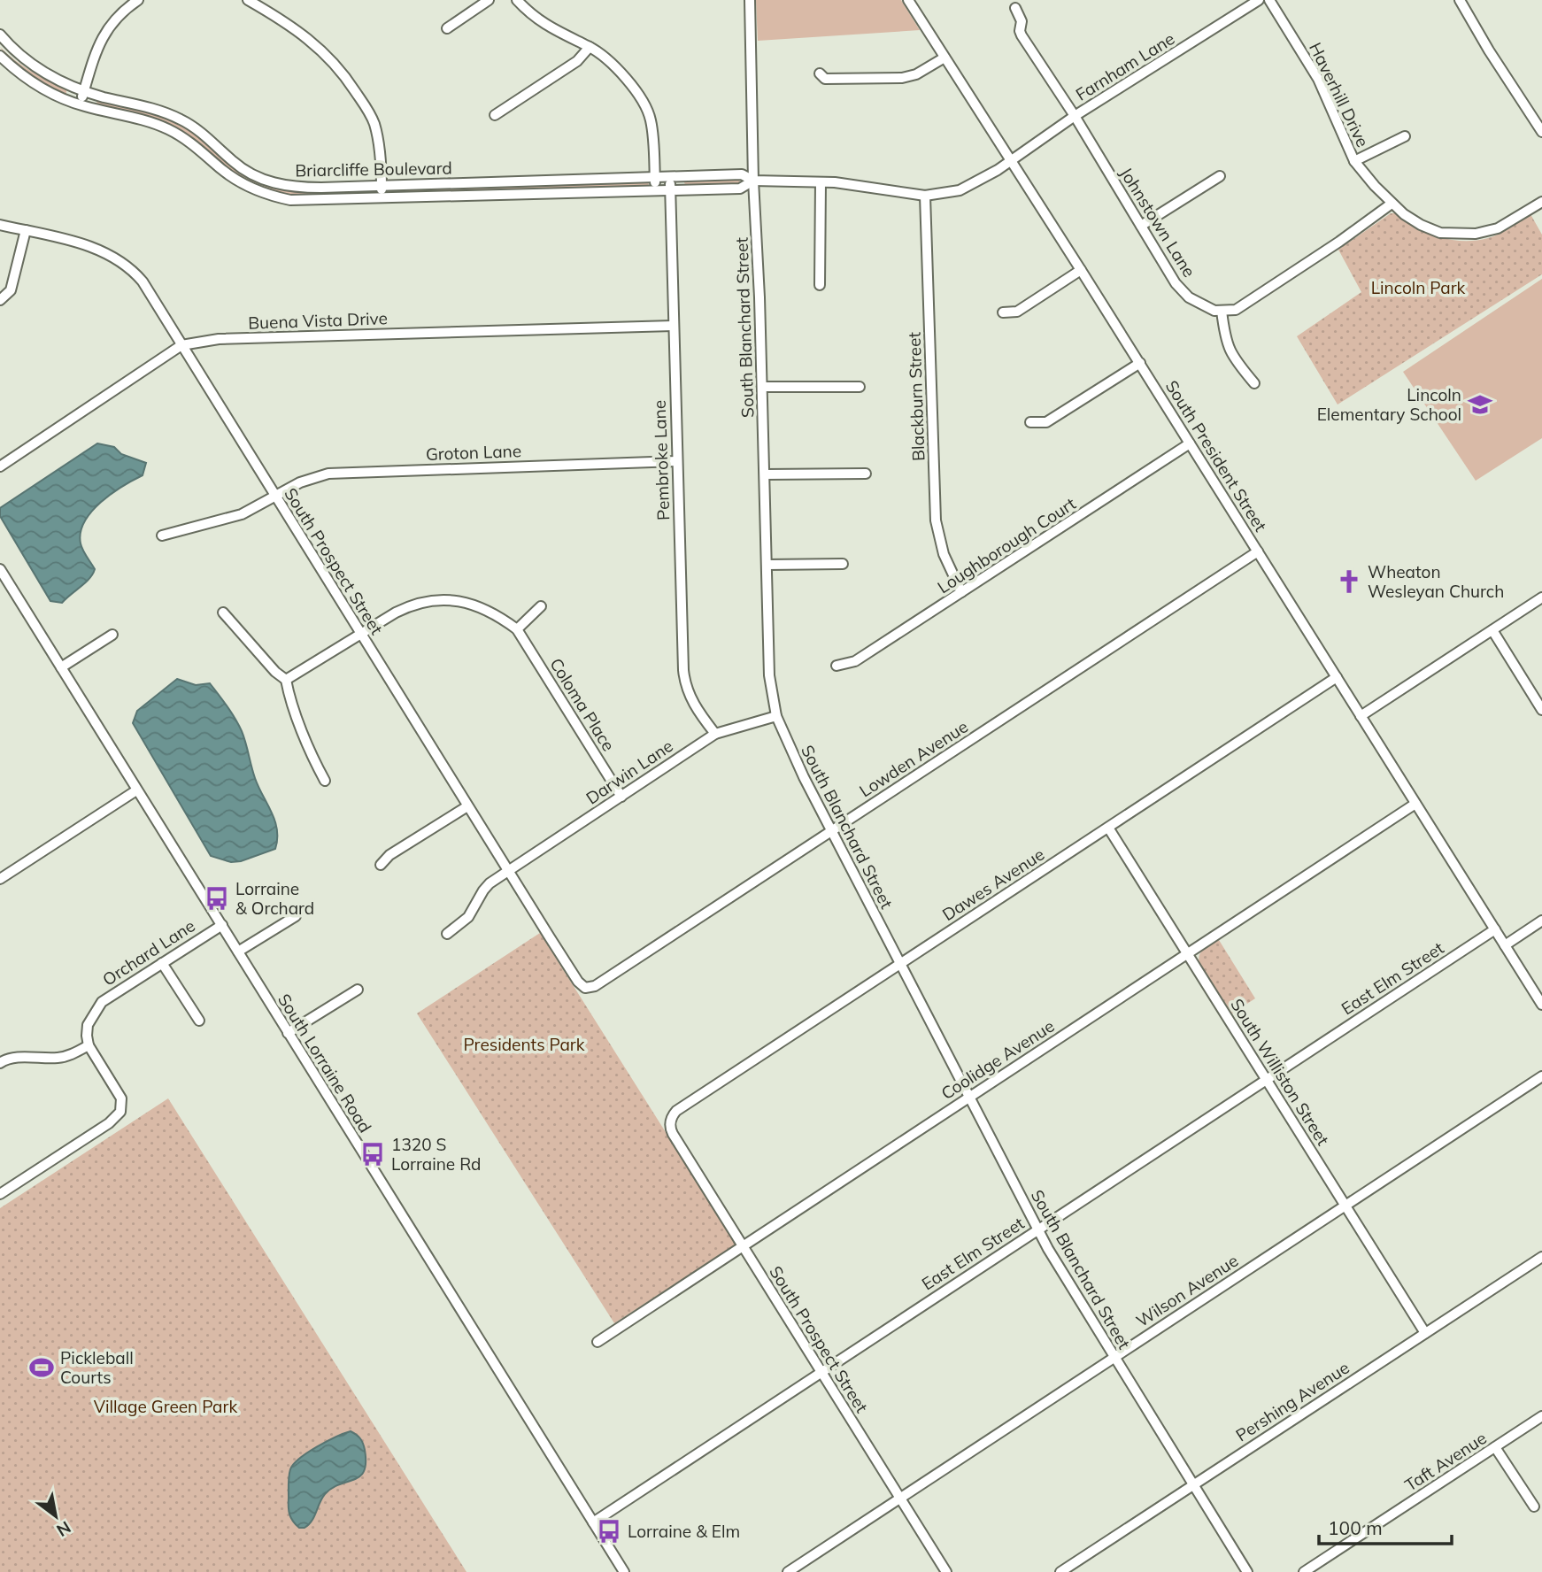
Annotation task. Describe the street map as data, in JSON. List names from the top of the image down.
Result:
{
  "streets": {
    "street": [
      "Farnham Lane",
      "Haverhill Drive",
      "Briarcliffe Boulevard",
      "Johnstown Lane",
      "Buena Vista Drive",
      "South Blanchard Street",
      "Blackburn Street",
      "Groton Lane",
      "South President Street",
      "Pembroke Lane",
      "Loughborough Court",
      "South Prospect Street",
      "Coloma Place",
      "Lowden Avenue",
      "Darwin Lane",
      "Dawes Avenue",
      "Orchard Lane",
      "East Elm Street",
      "Coolidge Avenue",
      "South Lorraine Road",
      "South Williston Street",
      "Wilson Avenue",
      "Pershing Avenue",
      "Taft Avenue"
    ]
  },
  "crossings": [
    ["Farnham Lane", "Briarcliffe Boulevard"],
    ["Farnham Lane", "Johnstown Lane"],
    ["Farnham Lane", "South President Street"],
    ["Briarcliffe Boulevard", "South Blanchard Street"],
    ["Briarcliffe Boulevard", "Blackburn Street"],
    ["Briarcliffe Boulevard", "South President Street"],
    ["Briarcliffe Boulevard", "Pembroke Lane"],
    ["Buena Vista Drive", "Pembroke Lane"],
    ["Buena Vista Drive", "South Prospect Street"],
    ["South Blanchard Street", "Lowden Avenue"],
    ["South Blanchard Street", "Darwin Lane"],
    ["South Blanchard Street", "Dawes Avenue"],
    ["South Blanchard Street", "East Elm Street"],
    ["South Blanchard Street", "Coolidge Avenue"],
    ["South Blanchard Street", "Wilson Avenue"],
    ["South Blanchard Street", "Pershing Avenue"],
    ["Blackburn Street", "Loughborough Court"],
    ["Groton Lane", "Pembroke Lane"],
    ["Groton Lane", "South Prospect Street"],
    ["South President Street", "Loughborough Court"],
    ["South President Street", "Lowden Avenue"],
    ["South President Street", "Dawes Avenue"],
    ["South President Street", "East Elm Street"],
    ["South President Street", "Coolidge Avenue"],
    ["Pembroke Lane", "Darwin Lane"],
    ["South Prospect Street", "Coloma Place"],
    ["South Prospect Street", "Lowden Avenue"],
    ["South Prospect Street", "Darwin Lane"],
    ["South Prospect Street", "Dawes Avenue"],
    ["South Prospect Street", "East Elm Street"],
    ["South Prospect Street", "Coolidge Avenue"],
    ["South Prospect Street", "Wilson Avenue"],
    ["Coloma Place", "Darwin Lane"],
    ["Dawes Avenue", "South Williston Street"],
    ["Orchard Lane", "South Lorraine Road"],
    ["East Elm Street", "South Lorraine Road"],
    ["East Elm Street", "South Williston Street"],
    ["Coolidge Avenue", "South Williston Street"],
    ["South Williston Street", "Wilson Avenue"],
    ["South Williston Street", "Pershing Avenue"]
  ],
  "parks": ["Lincoln Park", "Presidents Park", "Village Green Park"],
  "places": {
    "school or university": ["Lincoln Elementary School"],
    "church": ["Wheaton Wesleyan Church"],
    "bus stop": ["Lorraine & Orchard", "1320 S Lorraine Rd", "Lorraine & Elm"],
    "sports": ["Pickleball Courts"]
  },
  "scale_bar": "100 m",
  "north": "bottom right"
}
